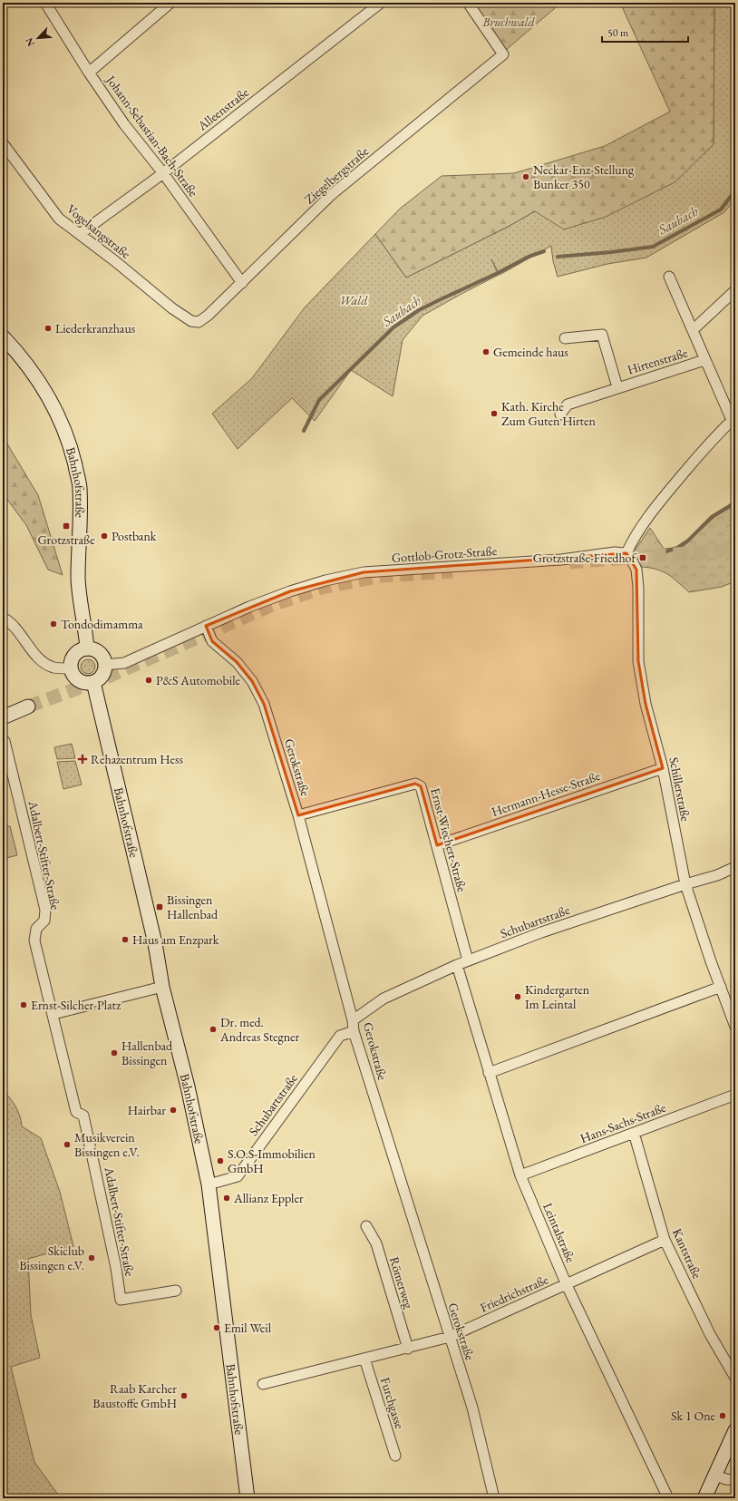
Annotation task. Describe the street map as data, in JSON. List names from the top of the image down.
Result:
{
  "streets": {
    "street": [
      "Alleenstraße",
      "Johann-Sebastian-Bach-Straße",
      "Ziegelbergstraße",
      "Vogelsangstraße",
      "Hirtenstraße",
      "Bahnhofstraße",
      "Gottlob-Grotz-Straße",
      "Gerokstraße",
      "Schillerstraße",
      "Hermann-Hesse-Straße",
      "Ernst-Wiechert-Straße",
      "Adalbert-Stifter-Straße",
      "Schubartstraße",
      "Hans-Sachs-Straße",
      "Leintalstraße",
      "Kantstraße",
      "Römerweg",
      "Friedrichstraße",
      "Furchgasse"
    ]
  },
  "crossings": [
    ["Alleenstraße", "Johann-Sebastian-Bach-Straße"],
    ["Alleenstraße", "Vogelsangstraße"],
    ["Johann-Sebastian-Bach-Straße", "Ziegelbergstraße"],
    ["Ziegelbergstraße", "Vogelsangstraße"],
    ["Bahnhofstraße", "Gottlob-Grotz-Straße"],
    ["Bahnhofstraße", "Schubartstraße"],
    ["Gottlob-Grotz-Straße", "Gerokstraße"],
    ["Gottlob-Grotz-Straße", "Schillerstraße"],
    ["Gerokstraße", "Ernst-Wiechert-Straße"],
    ["Gerokstraße", "Schubartstraße"],
    ["Gerokstraße", "Friedrichstraße"],
    ["Schillerstraße", "Hermann-Hesse-Straße"],
    ["Schillerstraße", "Schubartstraße"],
    ["Hermann-Hesse-Straße", "Ernst-Wiechert-Straße"],
    ["Ernst-Wiechert-Straße", "Schubartstraße"],
    ["Schubartstraße", "Leintalstraße"],
    ["Hans-Sachs-Straße", "Leintalstraße"],
    ["Hans-Sachs-Straße", "Kantstraße"],
    ["Leintalstraße", "Friedrichstraße"],
    ["Kantstraße", "Friedrichstraße"],
    ["Römerweg", "Friedrichstraße"],
    ["Friedrichstraße", "Furchgasse"]
  ],
  "water": ["Saubach"],
  "parks": ["Bruchwald", "Wald"],
  "places": {
    "other": [
      "Neckar-Enz-Stellung Bunker 350",
      "Liederkranzhaus",
      "Gemeinde haus",
      "Kath. Kirche Zum Guten Hirten",
      "Postbank",
      "Tondodimamma",
      "P&S Automobile",
      "Haus am Enzpark",
      "Kindergarten Im Leintal",
      "Ernst-Silcher-Platz",
      "Dr. med. Andreas Stegner",
      "Hallenbad Bissingen",
      "Hairbar",
      "Musikverein Bissingen e.V.",
      "S.O.S-Immobilien GmbH",
      "Allianz Eppler",
      "Skiclub Bissingen e.V.",
      "Emil Weil",
      "Raab Karcher Baustoffe GmbH",
      "Sk 1 One"
    ],
    "transit": ["Grotzstraße", "Grotzstraße-Friedhof", "Bissingen Hallenbad"],
    "health": ["Rehazentrum Hess"]
  },
  "scale_bar": "50 m",
  "north": "bottom left"
}
